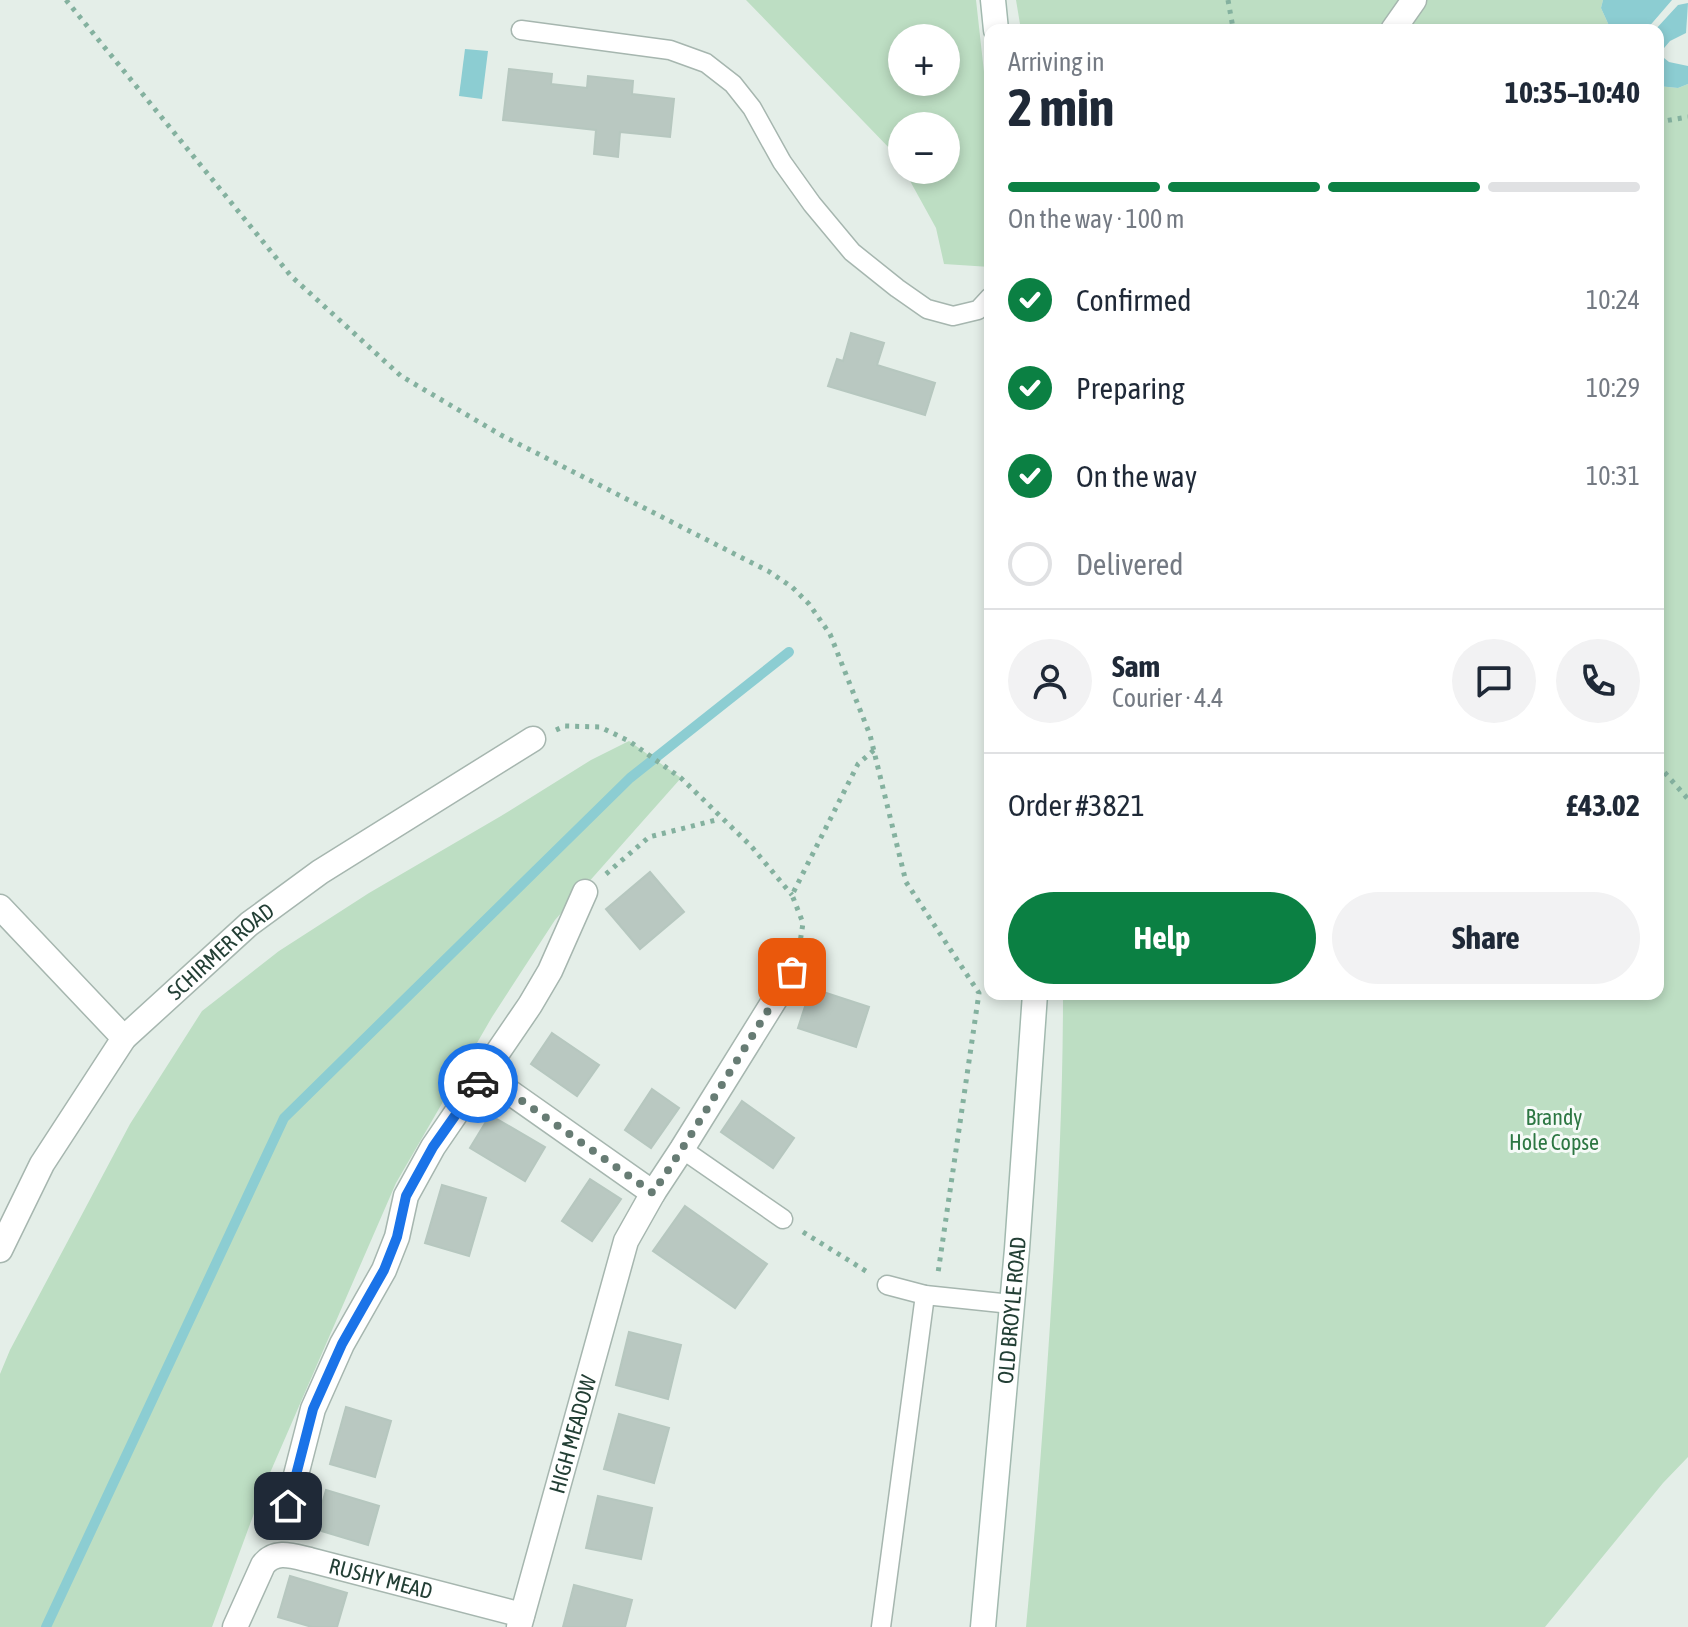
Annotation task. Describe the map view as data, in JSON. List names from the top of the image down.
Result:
{
  "streets": {
    "street": [
      "SCHIRMER ROAD",
      "OLD BROYLE ROAD",
      "HIGH MEADOW",
      "RUSHY MEAD"
    ]
  },
  "crossings": [
    ["HIGH MEADOW", "RUSHY MEAD"]
  ],
  "parks": ["Brandy Hole Copse"],
  "page": {
    "map_buttons": ["+", "−"],
    "heading": ["2 min", "Arriving in", "10:35–10:40"],
    "panel": [
      "Sam",
      "Courier · 4.4",
      "Order #3821",
      "£43.02"
    ],
    "bar": "On the way · 100 m",
    "list": [
      ["Confirmed", "10:24"],
      ["Preparing", "10:29"],
      ["On the way", "10:31"],
      "Delivered"
    ],
    "buttons": ["Help", "Share"]
  }
}
